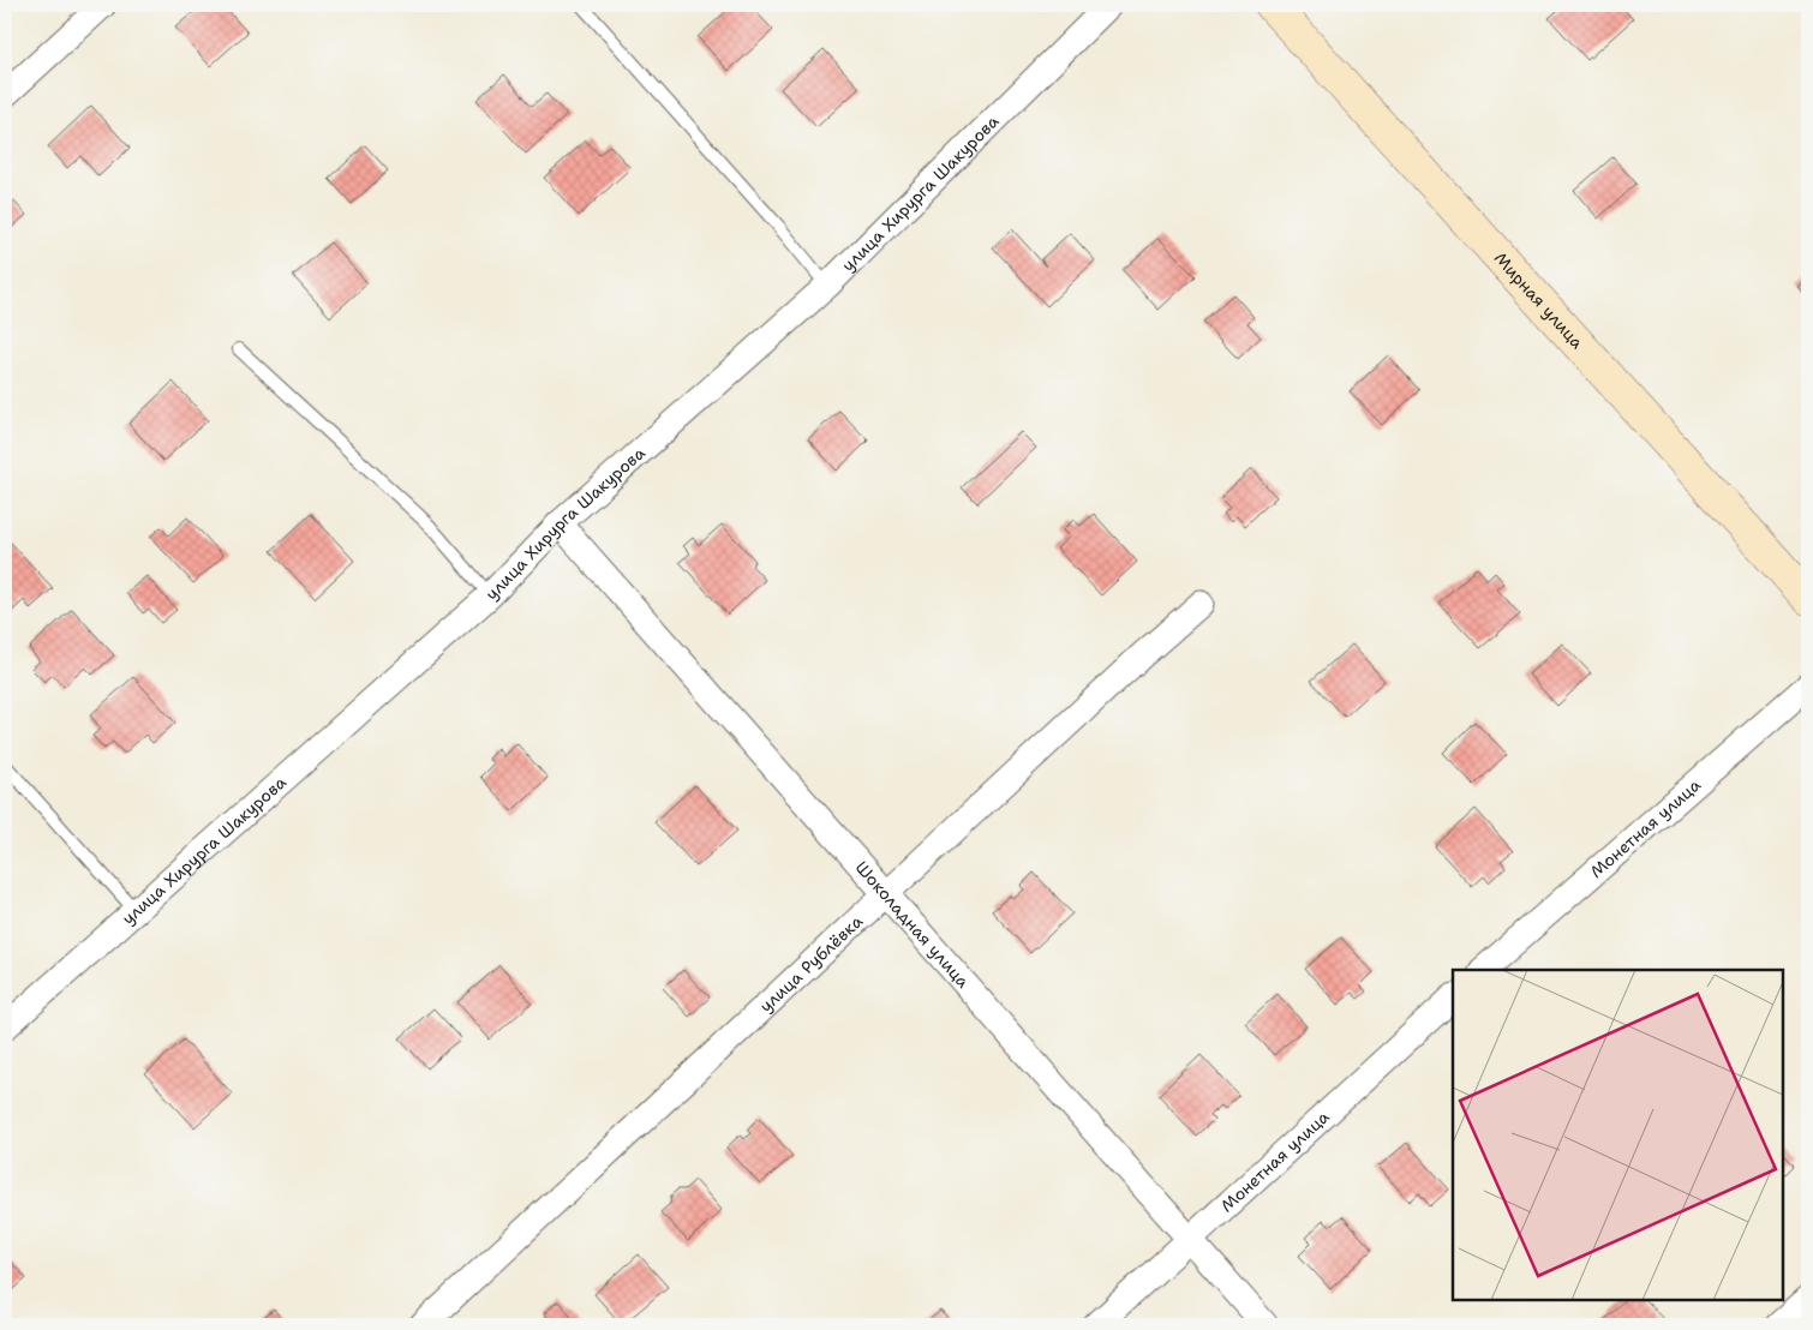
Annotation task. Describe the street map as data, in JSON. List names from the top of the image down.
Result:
{
  "streets": {
    "street": [
      "улица Хирурга Шакурова",
      "Мирная улица",
      "Монетная улица",
      "Шоколадная улица",
      "улица Рублёвка"
    ]
  },
  "crossings": [
    ["улица Хирурга Шакурова", "Шоколадная улица"],
    ["Монетная улица", "Шоколадная улица"],
    ["Шоколадная улица", "улица Рублёвка"]
  ]
}
